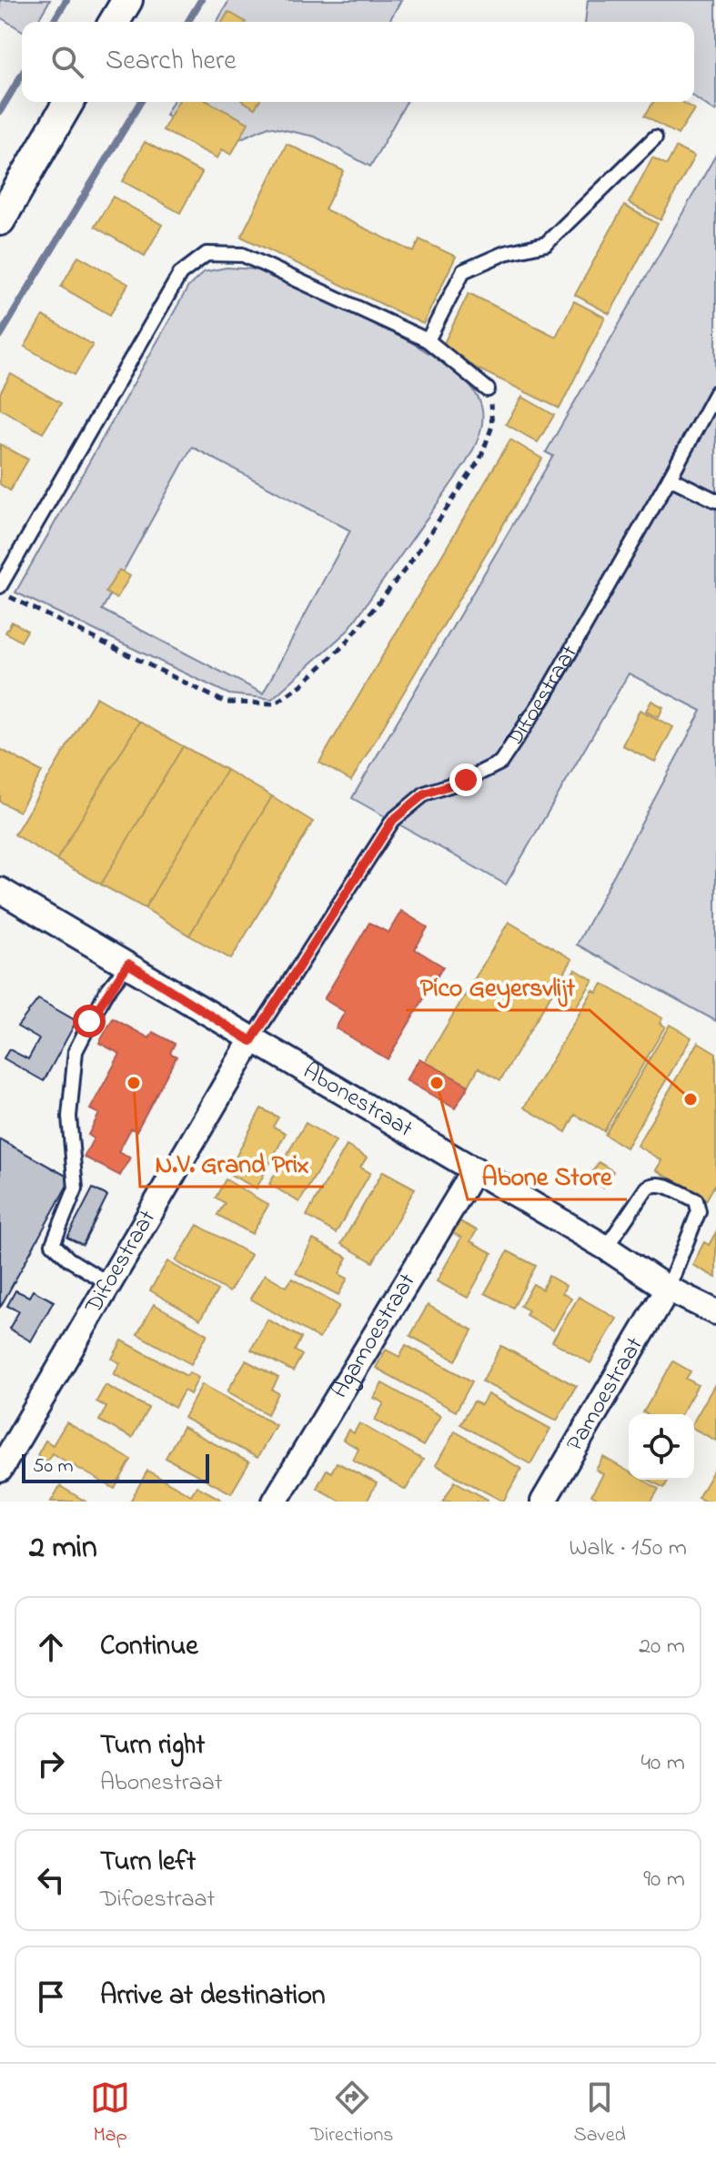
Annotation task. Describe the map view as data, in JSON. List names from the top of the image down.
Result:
{
  "streets": {
    "street": [
      "Difoestraat",
      "Abonestraat",
      "Agamoestraat",
      "Pamoestraat"
    ]
  },
  "crossings": [
    ["Difoestraat", "Abonestraat"],
    ["Abonestraat", "Agamoestraat"],
    ["Abonestraat", "Pamoestraat"]
  ],
  "places": ["N.V. Grand Prix", "Abone Store", "Pico Geyersvlijt"],
  "scale_bar": "50 m",
  "page": {
    "search": "Search here",
    "scale": "50 m",
    "heading": ["2 min", "Walk · 150 m"],
    "list": [
      ["Continue", "20 m"],
      ["Turn right", "Abonestraat", "40 m"],
      ["Turn left", "Difoestraat", "90 m"],
      "Arrive at destination"
    ],
    "nav": ["Map", "Directions", "Saved"]
  }
}
